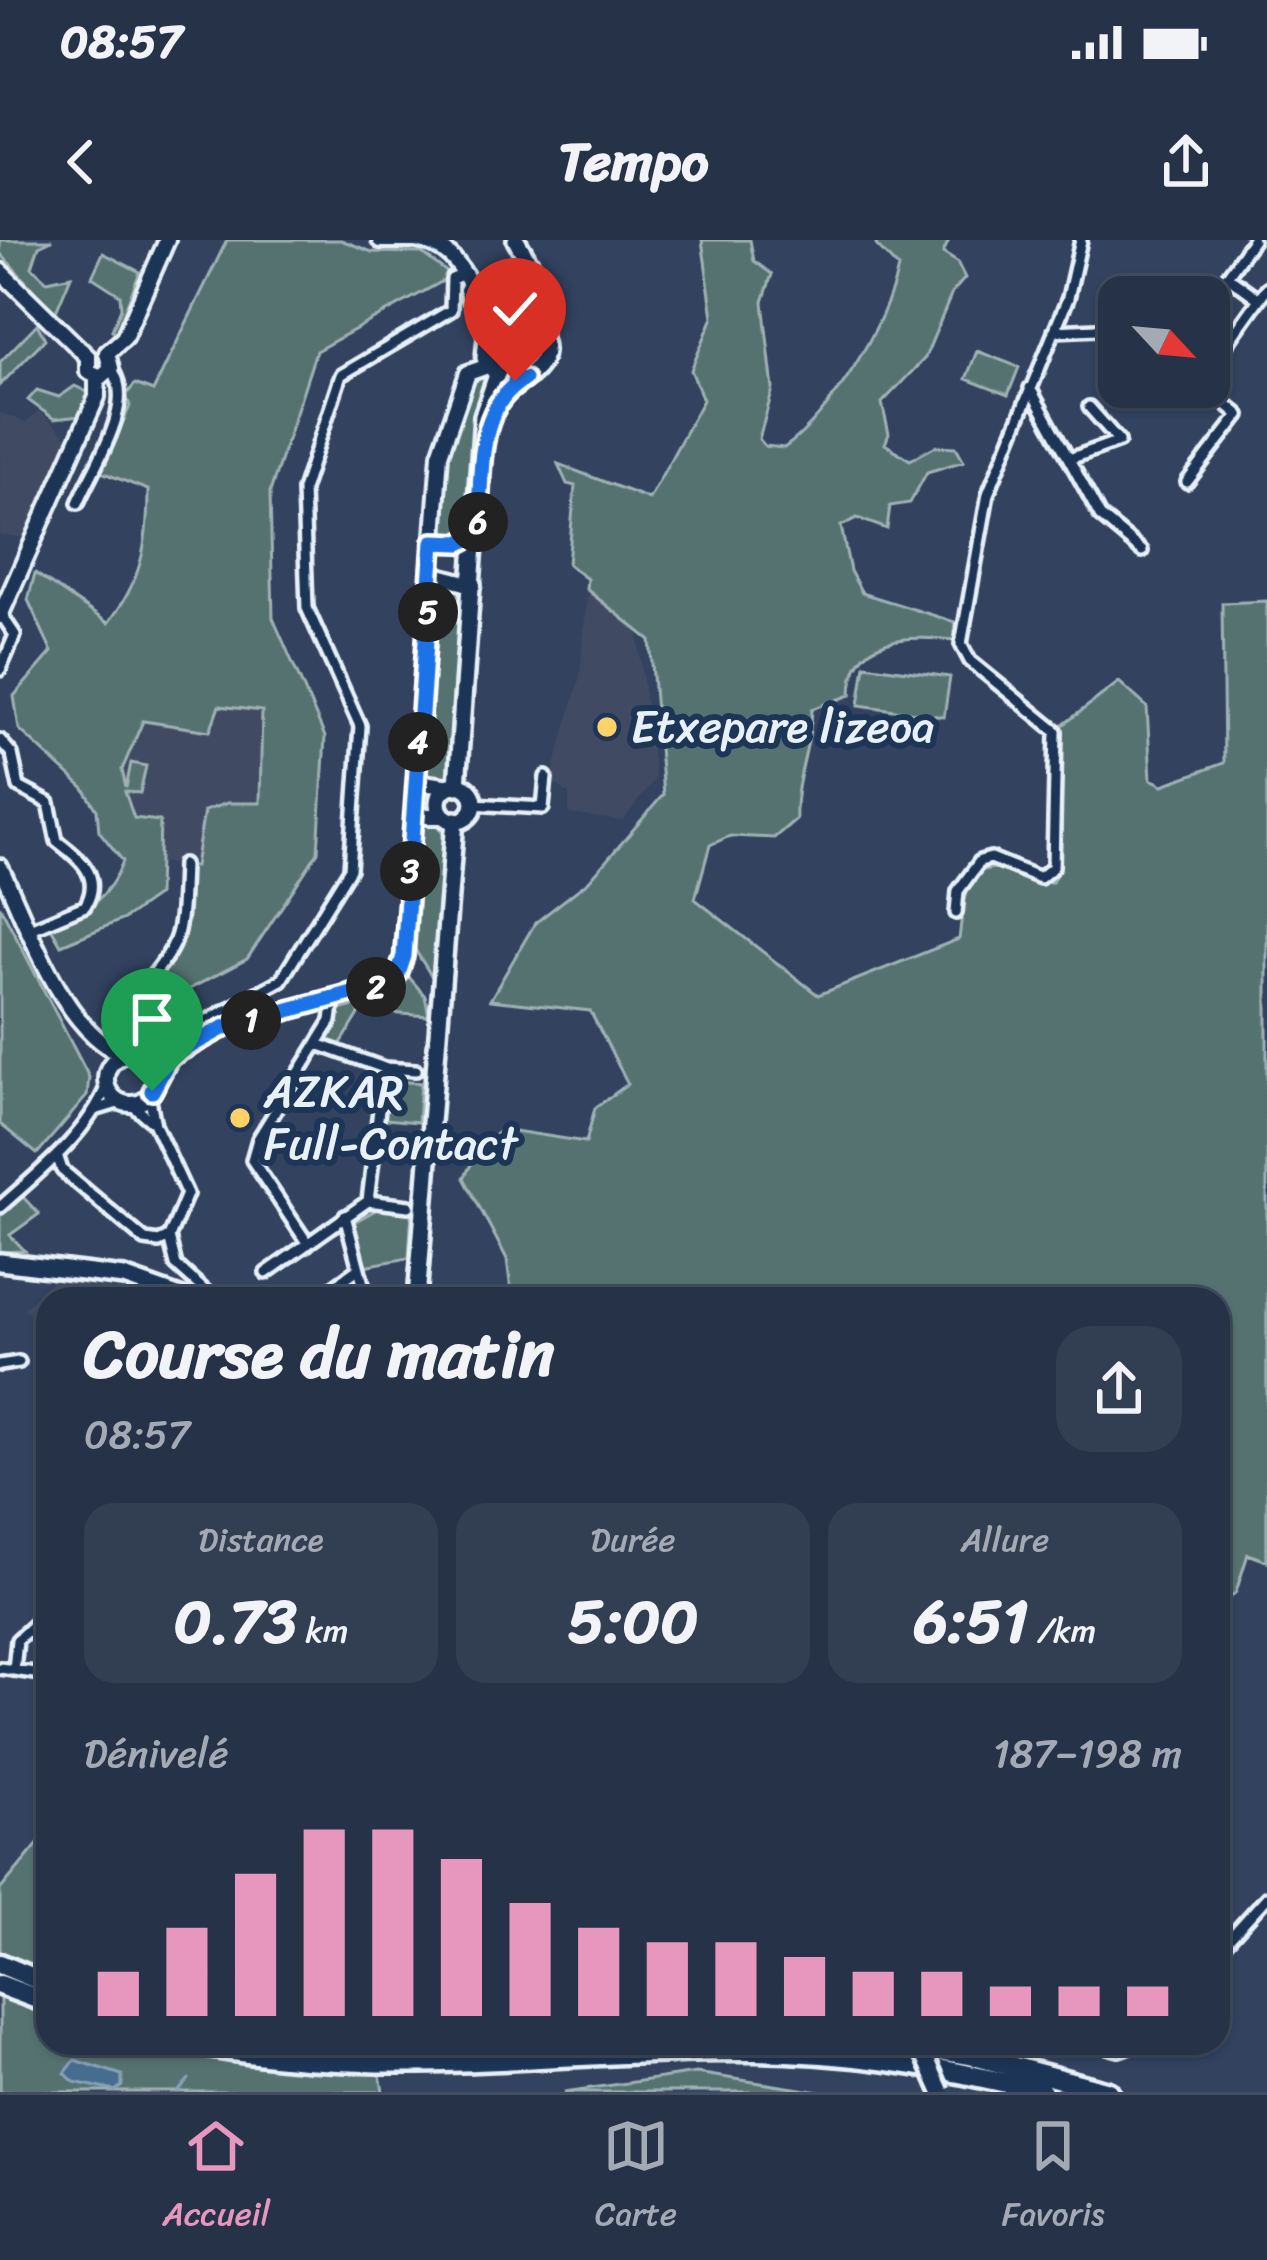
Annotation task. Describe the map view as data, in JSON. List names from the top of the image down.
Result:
{
  "places": ["Etxepare lizeoa", "AZKAR Full-Contact"],
  "north": "bottom right",
  "page": {
    "status": "08:57",
    "header": "Tempo",
    "pins": [
      "6",
      "5",
      "4",
      "3",
      "2",
      "1"
    ],
    "heading": ["Course du matin", "08:57"],
    "stats": [
      ["Distance", "0.73 km"],
      ["Durée", "5:00"],
      ["Allure", "6:51 /km"]
    ],
    "chart": ["Dénivelé", "187–198 m"],
    "tabs": ["Accueil", "Carte", "Favoris"]
  }
}
